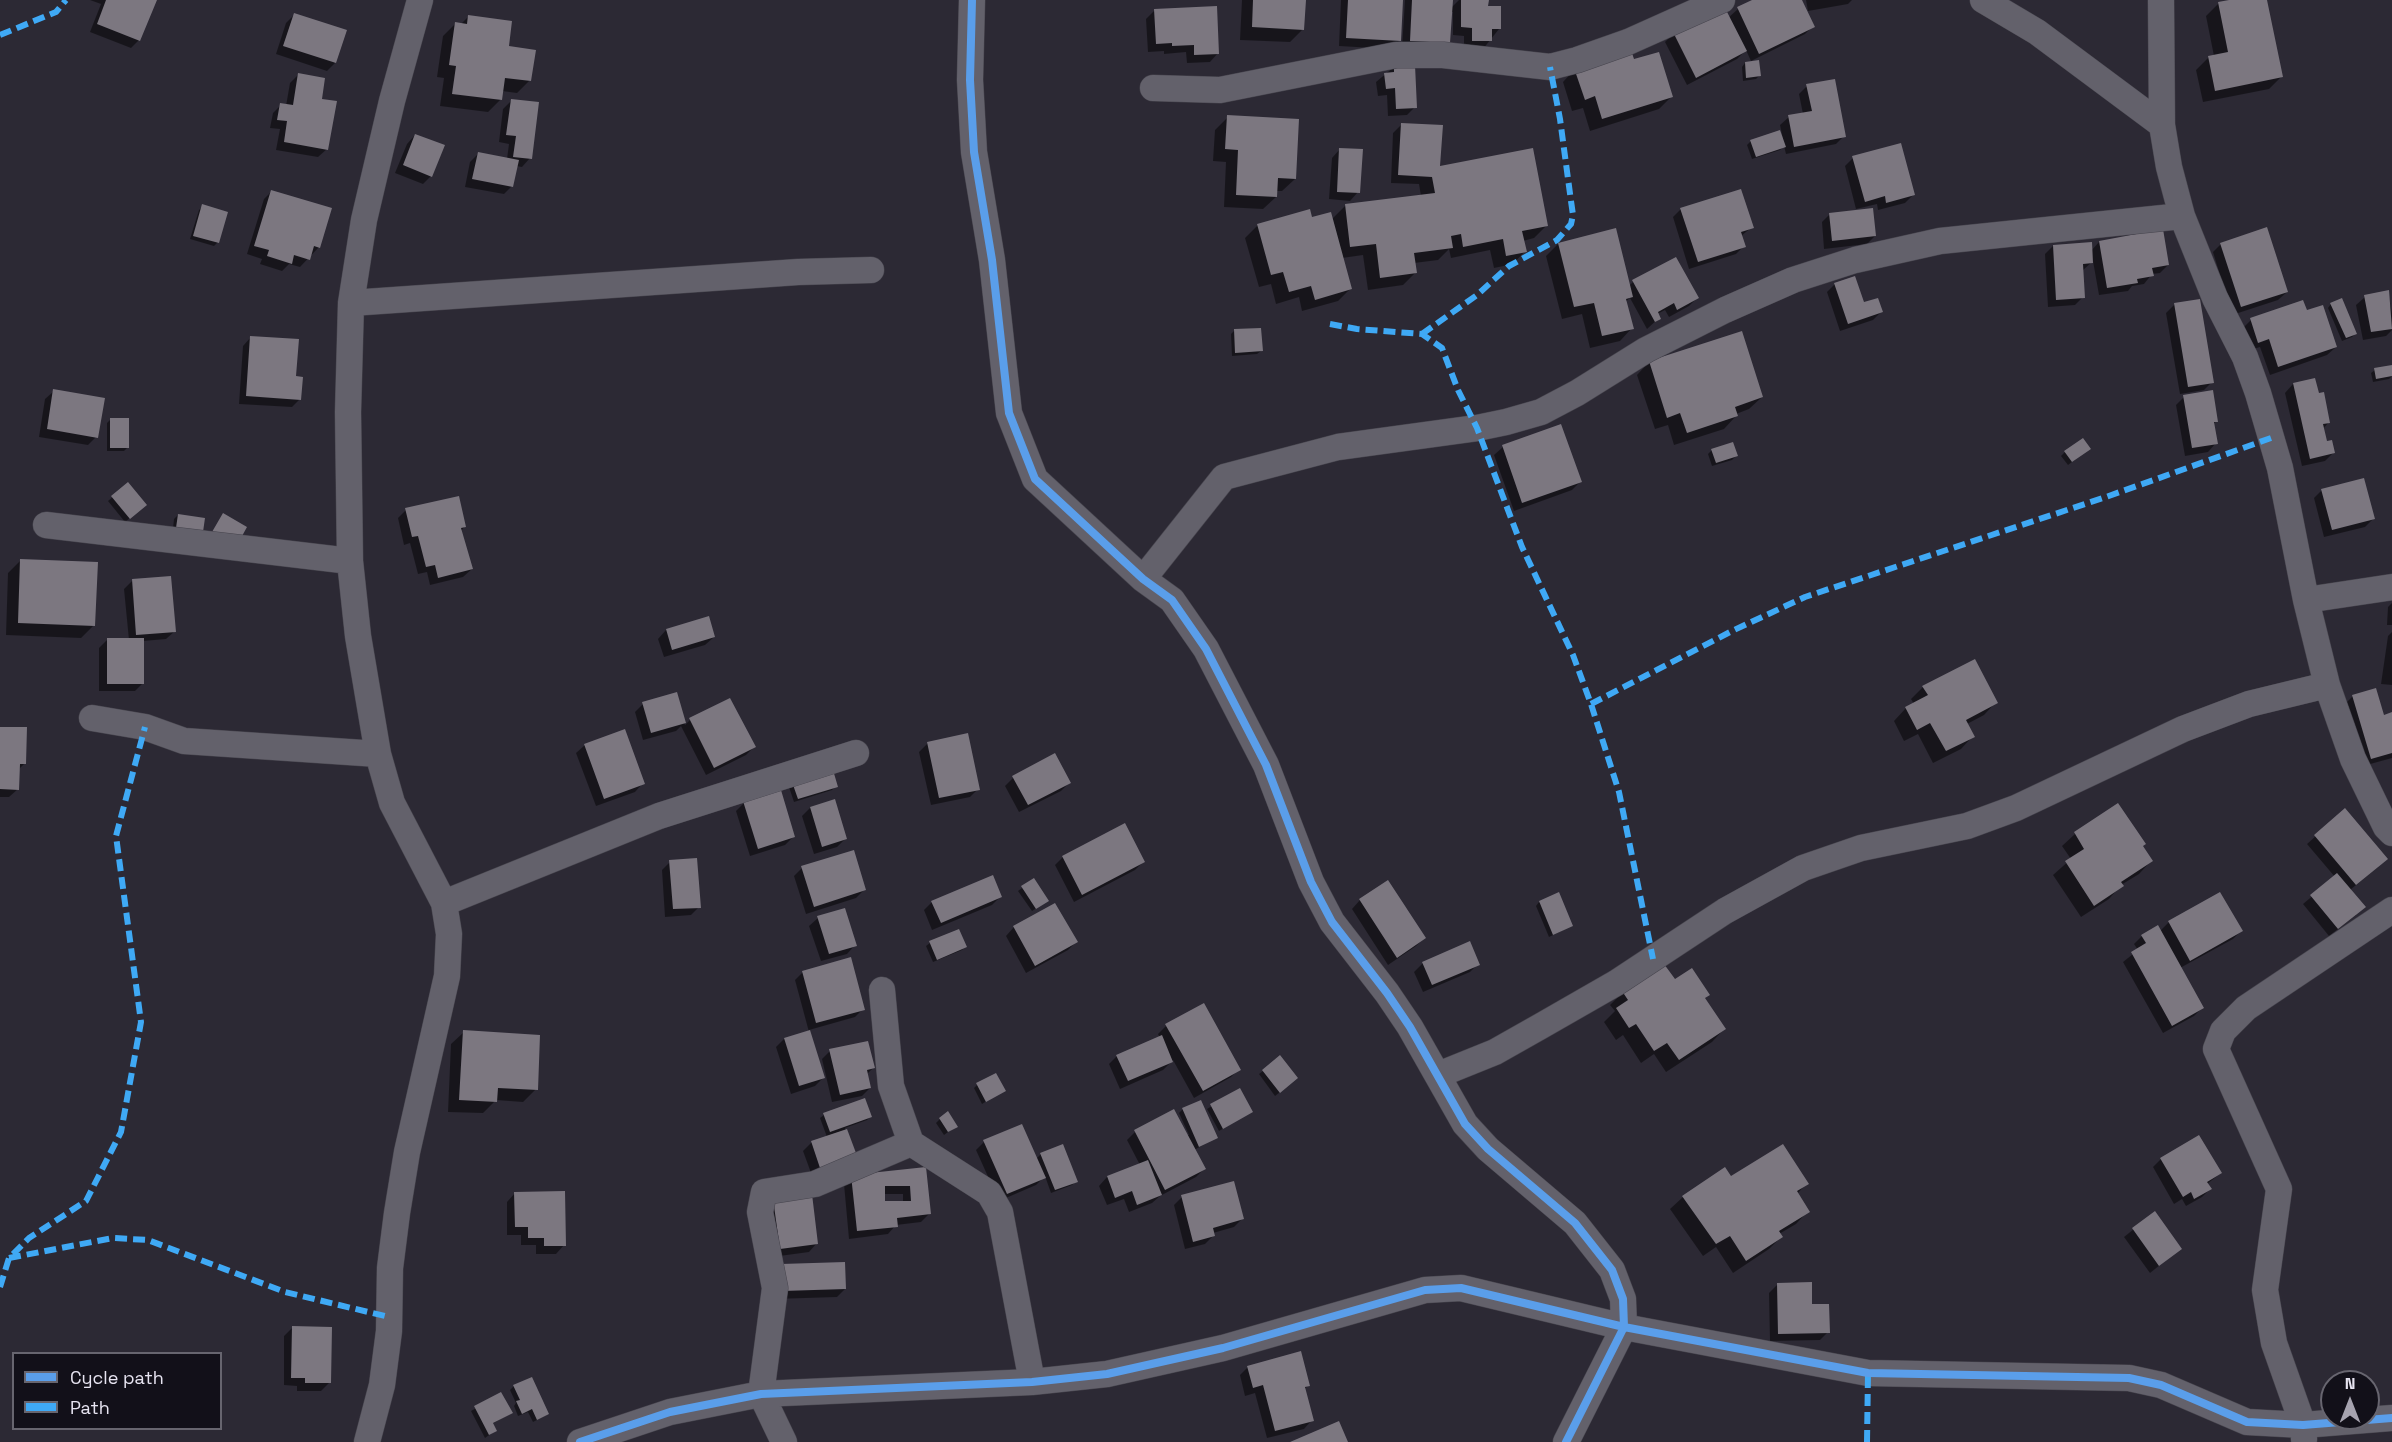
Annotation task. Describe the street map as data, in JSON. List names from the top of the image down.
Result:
{
  "legend": ["Cycle path", "Path"],
  "north": "top"
}
